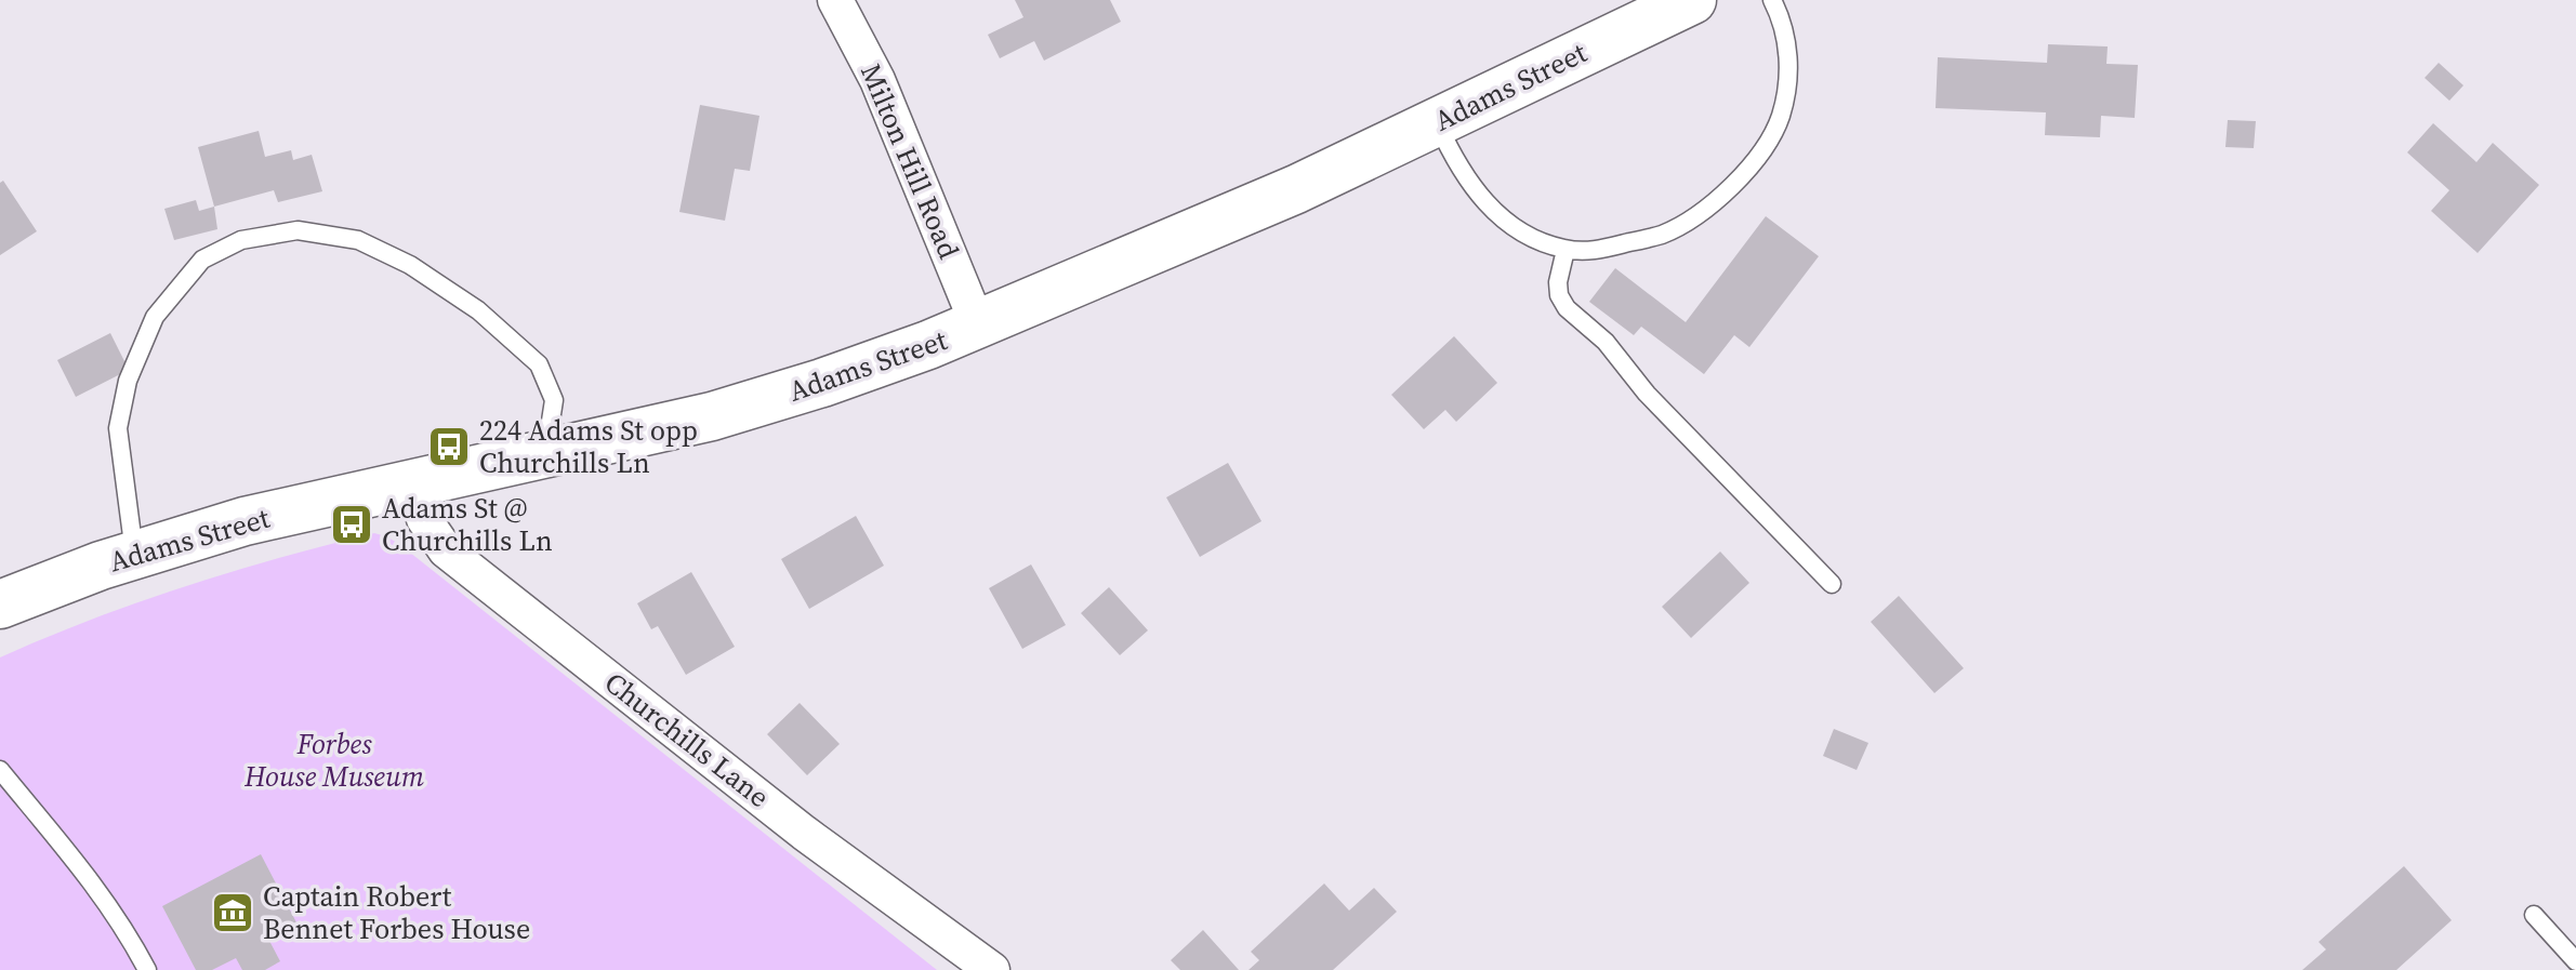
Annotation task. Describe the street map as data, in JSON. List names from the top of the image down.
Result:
{
  "streets": {
    "main road": ["Adams Street"],
    "street": ["Milton Hill Road", "Churchills Lane"]
  },
  "crossings": [
    ["Adams Street", "Milton Hill Road"],
    ["Adams Street", "Churchills Lane"]
  ],
  "parks": ["Forbes House Museum"],
  "places": {
    "bus stop": ["224 Adams St opp Churchills Ln", "Adams St @ Churchills Ln"],
    "museum": ["Captain Robert Bennet Forbes House"]
  }
}
